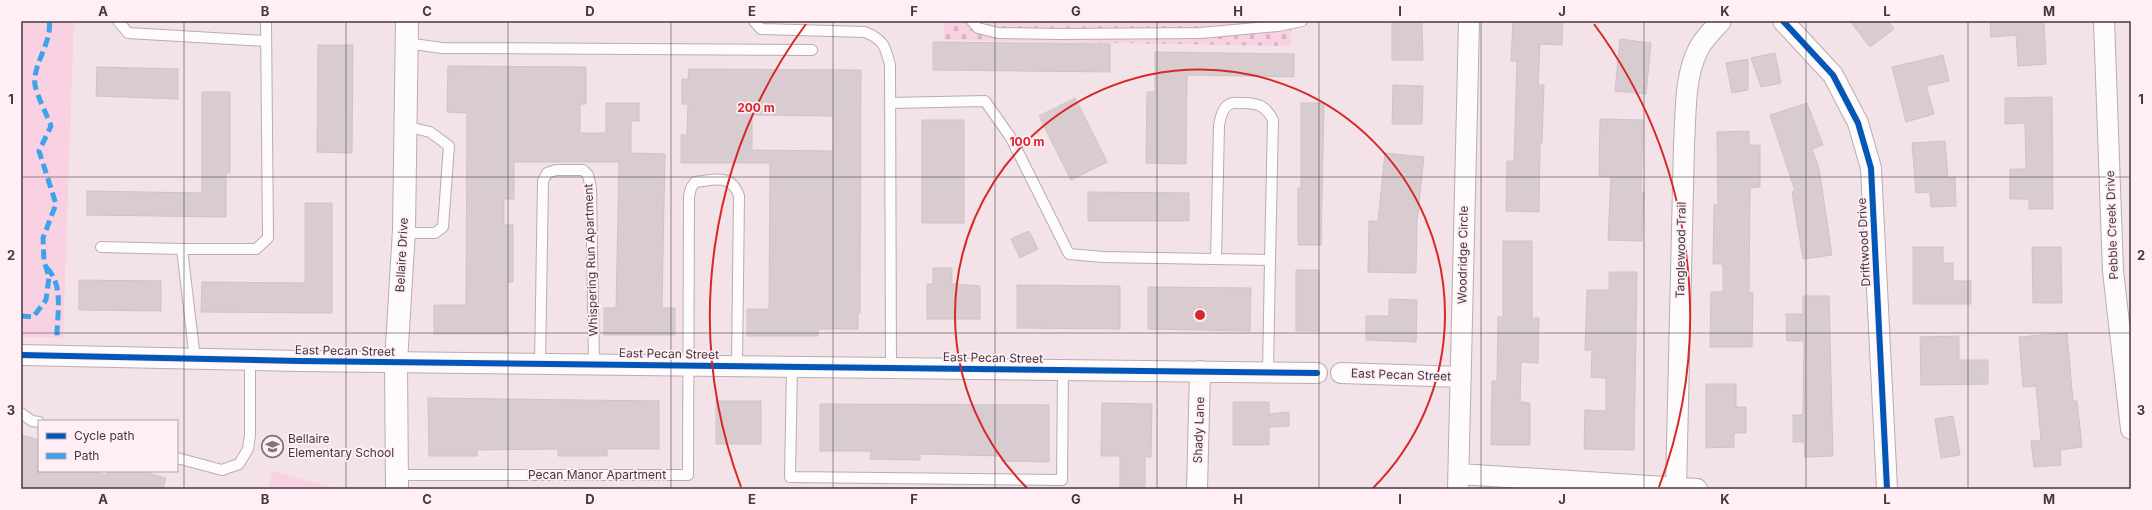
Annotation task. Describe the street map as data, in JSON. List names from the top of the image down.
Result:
{
  "streets": {
    "street": [
      "Pebble Creek Drive",
      "Driftwood Drive",
      "Tanglewood Trail",
      "Bellaire Drive",
      "Woodridge Circle",
      "East Pecan Street",
      "Shady Lane"
    ],
    "lane": ["Whispering Run Apartment", "Pecan Manor Apartment"]
  },
  "crossings": [
    ["Bellaire Drive", "East Pecan Street"],
    ["Bellaire Drive", "Pecan Manor Apartment"],
    ["Woodridge Circle", "East Pecan Street"],
    ["Whispering Run Apartment", "East Pecan Street"],
    ["East Pecan Street", "Shady Lane"],
    ["East Pecan Street", "Pecan Manor Apartment"]
  ],
  "places": {
    "school or university": ["Bellaire Elementary School"]
  },
  "legend": ["Cycle path", "Path"],
  "grid": {
    "columns": [
      "A",
      "B",
      "C",
      "D",
      "E",
      "F",
      "G",
      "H",
      "I",
      "J",
      "K",
      "L",
      "M"
    ],
    "rows": ["1", "2", "3"]
  },
  "rings": ["200 m", "100 m"]
}
